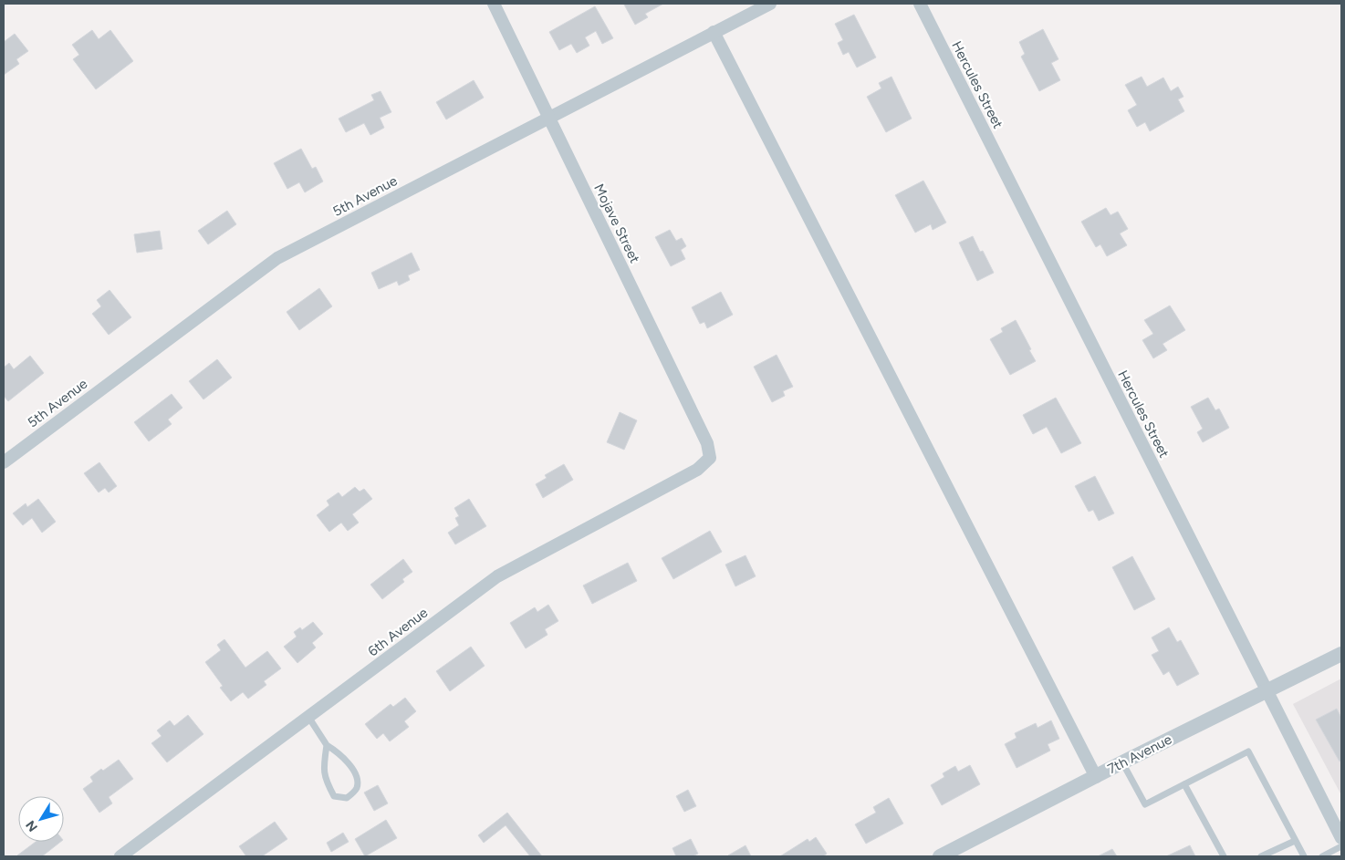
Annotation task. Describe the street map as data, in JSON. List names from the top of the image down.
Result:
{
  "streets": {
    "street": [
      "Hercules Street",
      "5th Avenue",
      "Mojave Street",
      "6th Avenue",
      "7th Avenue"
    ]
  },
  "crossings": [
    ["Hercules Street", "7th Avenue"],
    ["5th Avenue", "Mojave Street"],
    ["Mojave Street", "6th Avenue"]
  ],
  "north": "bottom left"
}
